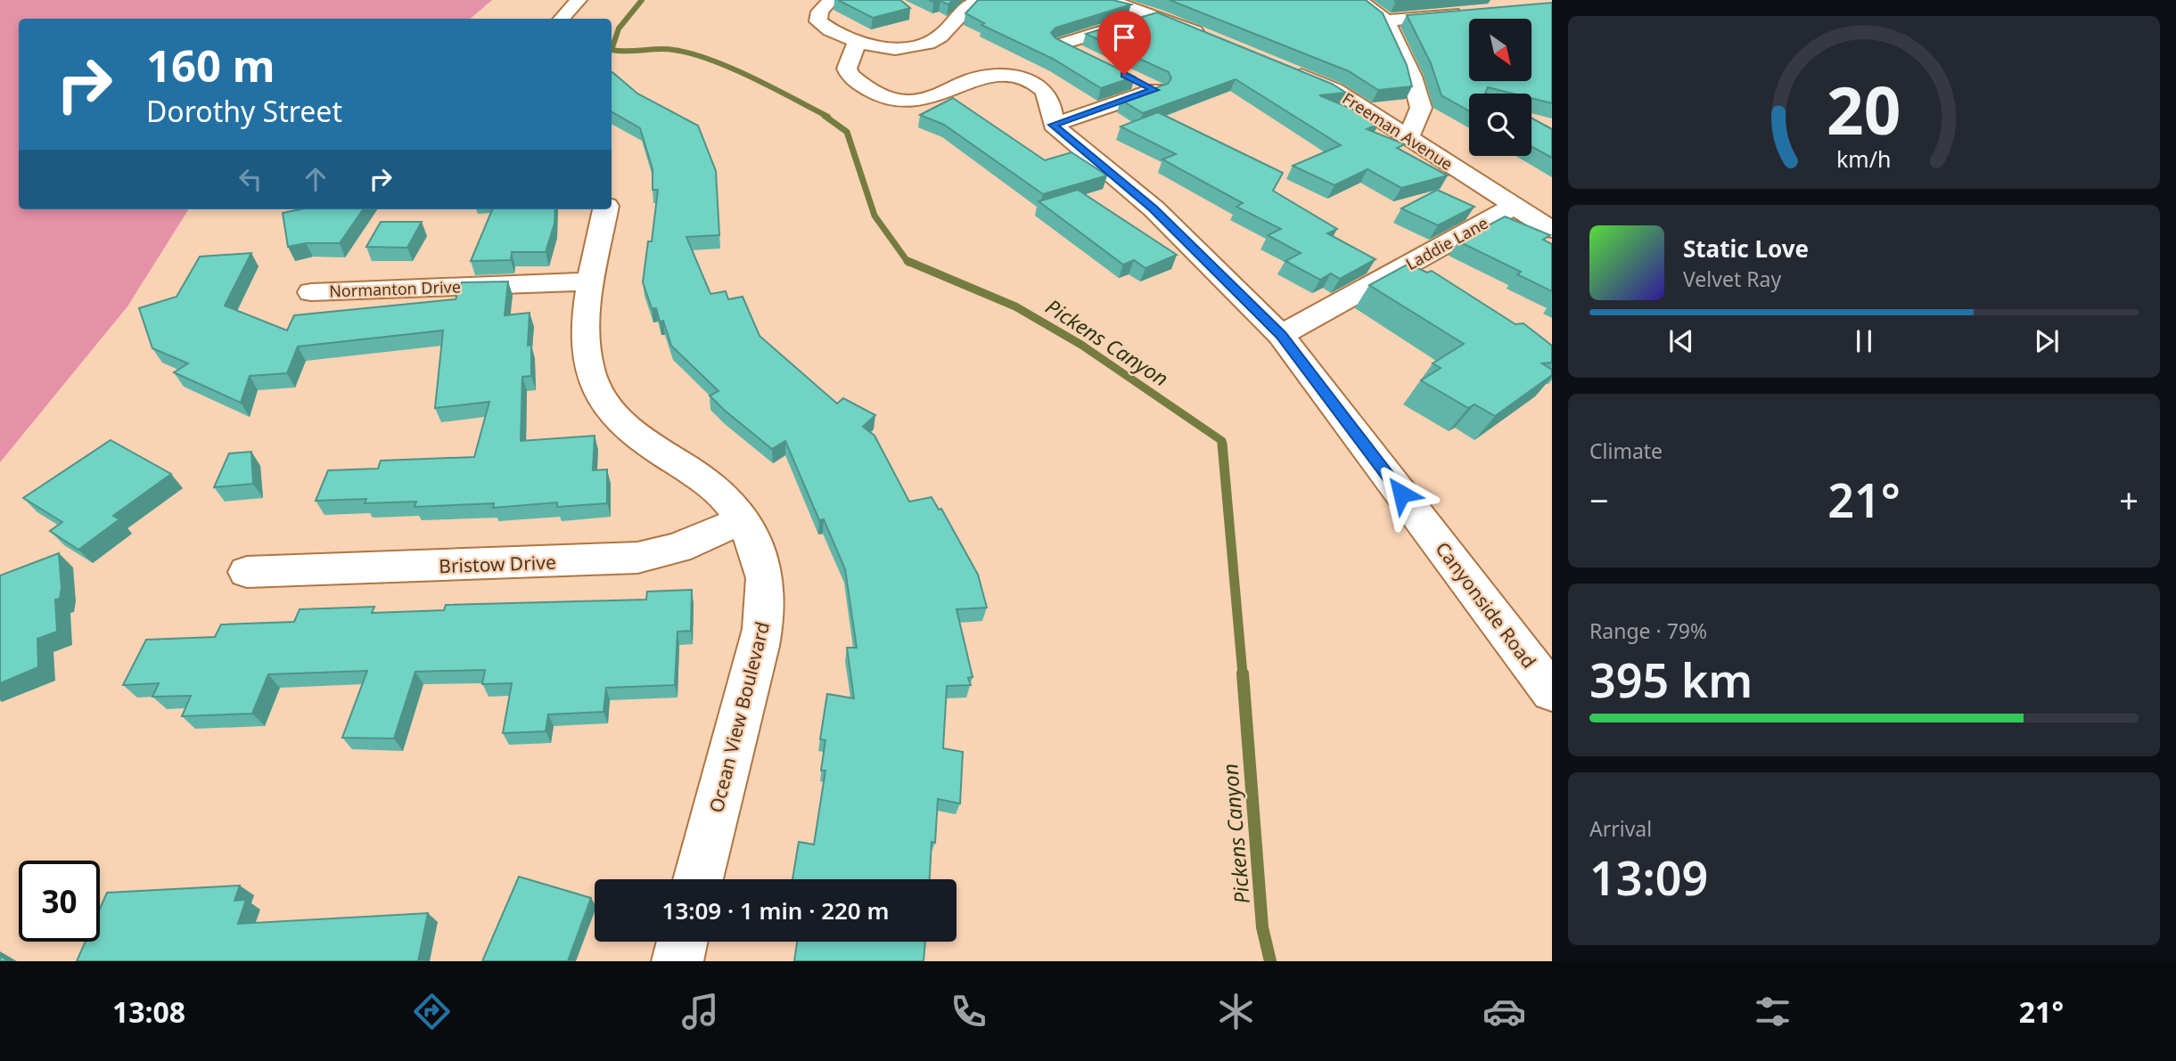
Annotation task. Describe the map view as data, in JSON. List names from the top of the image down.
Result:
{
  "streets": {
    "street": [
      "Freeman Avenue",
      "Laddie Lane",
      "Normanton Drive",
      "Bristow Drive",
      "Canyonside Road",
      "Ocean View Boulevard"
    ]
  },
  "crossings": [
    ["Freeman Avenue", "Laddie Lane"],
    ["Laddie Lane", "Canyonside Road"],
    ["Normanton Drive", "Ocean View Boulevard"],
    ["Bristow Drive", "Ocean View Boulevard"]
  ],
  "water": ["Pickens Canyon"],
  "north": "bottom right",
  "page": {
    "turn": ["160 m", "Dorothy Street"],
    "song": ["Static Love", "Velvet Ray"],
    "tile": [
      "Climate",
      ["Range · 79%", "395 km"],
      ["Arrival", "13:09"]
    ],
    "heat": ["−", "21°", "+"],
    "limit": "30",
    "trip": "13:09 · 1 min · 220 m",
    "tabs": ["13:08", "21°"],
    "gauge": ["20", "km/h"]
  }
}
